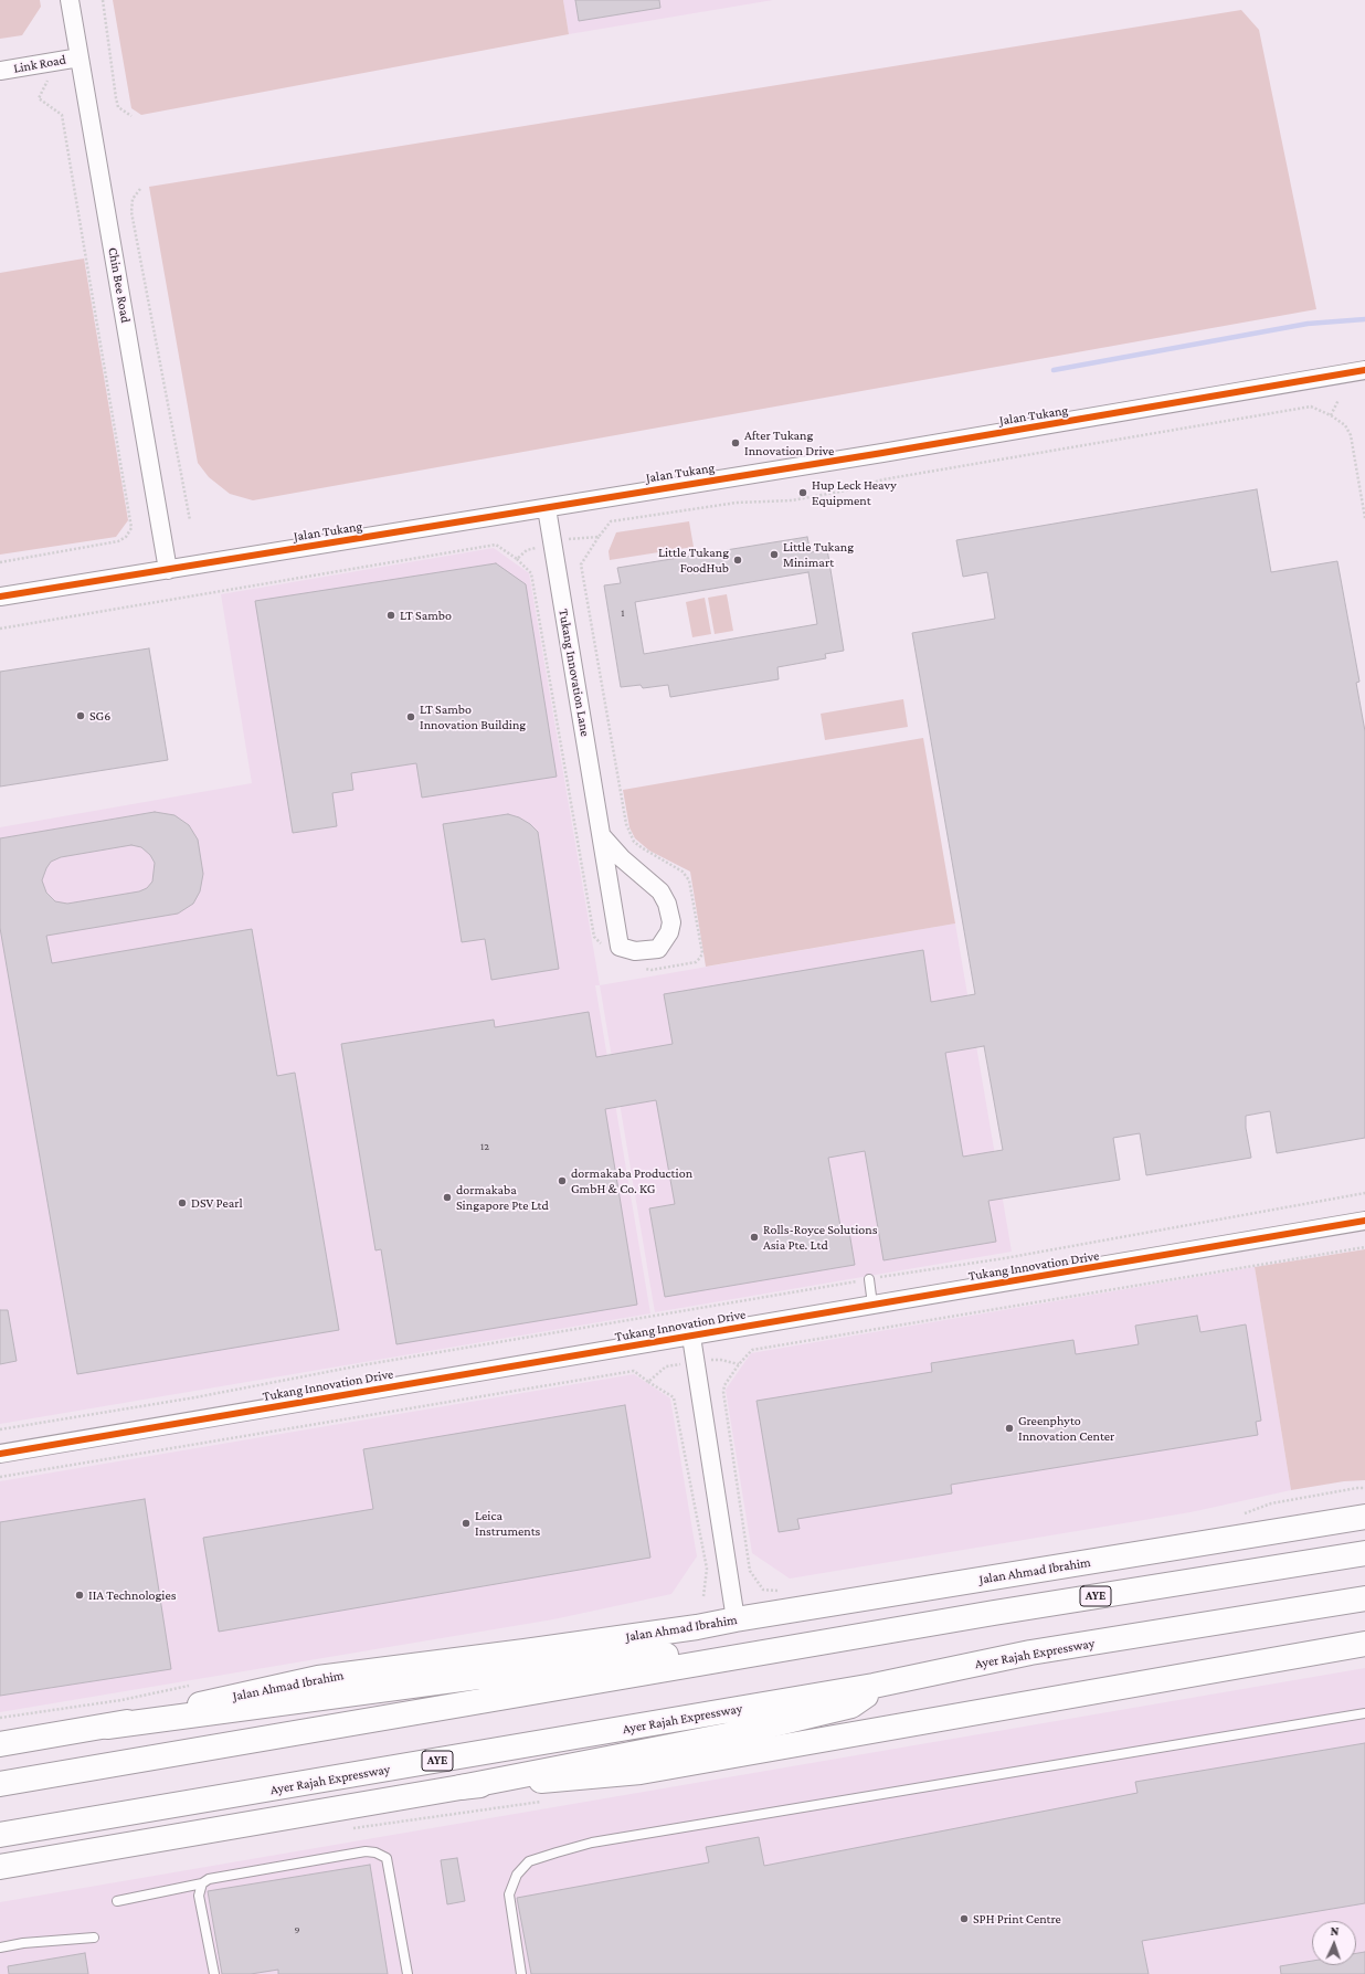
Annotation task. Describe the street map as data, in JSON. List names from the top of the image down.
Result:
{
  "streets": {
    "main road": ["Jalan Ahmad Ibrahim", "AYE", "Ayer Rajah Expressway"],
    "street": [
      "Link Road",
      "Chin Bee Road",
      "Jalan Tukang",
      "Tukang Innovation Lane",
      "Tukang Innovation Drive"
    ]
  },
  "crossings": [
    ["Link Road", "Chin Bee Road"],
    ["Chin Bee Road", "Jalan Tukang"],
    ["Jalan Tukang", "Tukang Innovation Lane"],
    ["Tukang Innovation Drive", "Jalan Ahmad Ibrahim"]
  ],
  "places": [
    "After Tukang Innovation Drive",
    "Hup Leck Heavy Equipment",
    "Little Tukang Minimart",
    "Little Tukang FoodHub",
    "LT Sambo",
    "SG6",
    "LT Sambo Innovation Building",
    "dormakaba Production GmbH & Co. KG",
    "dormakaba Singapore Pte Ltd",
    "DSV Pearl",
    "Rolls-Royce Solutions Asia Pte. Ltd",
    "Greenphyto Innovation Center",
    "Leica Instruments",
    "IIA Technologies",
    "SPH Print Centre"
  ],
  "house_numbers": ["1", "12", "9"],
  "north": "top"
}
